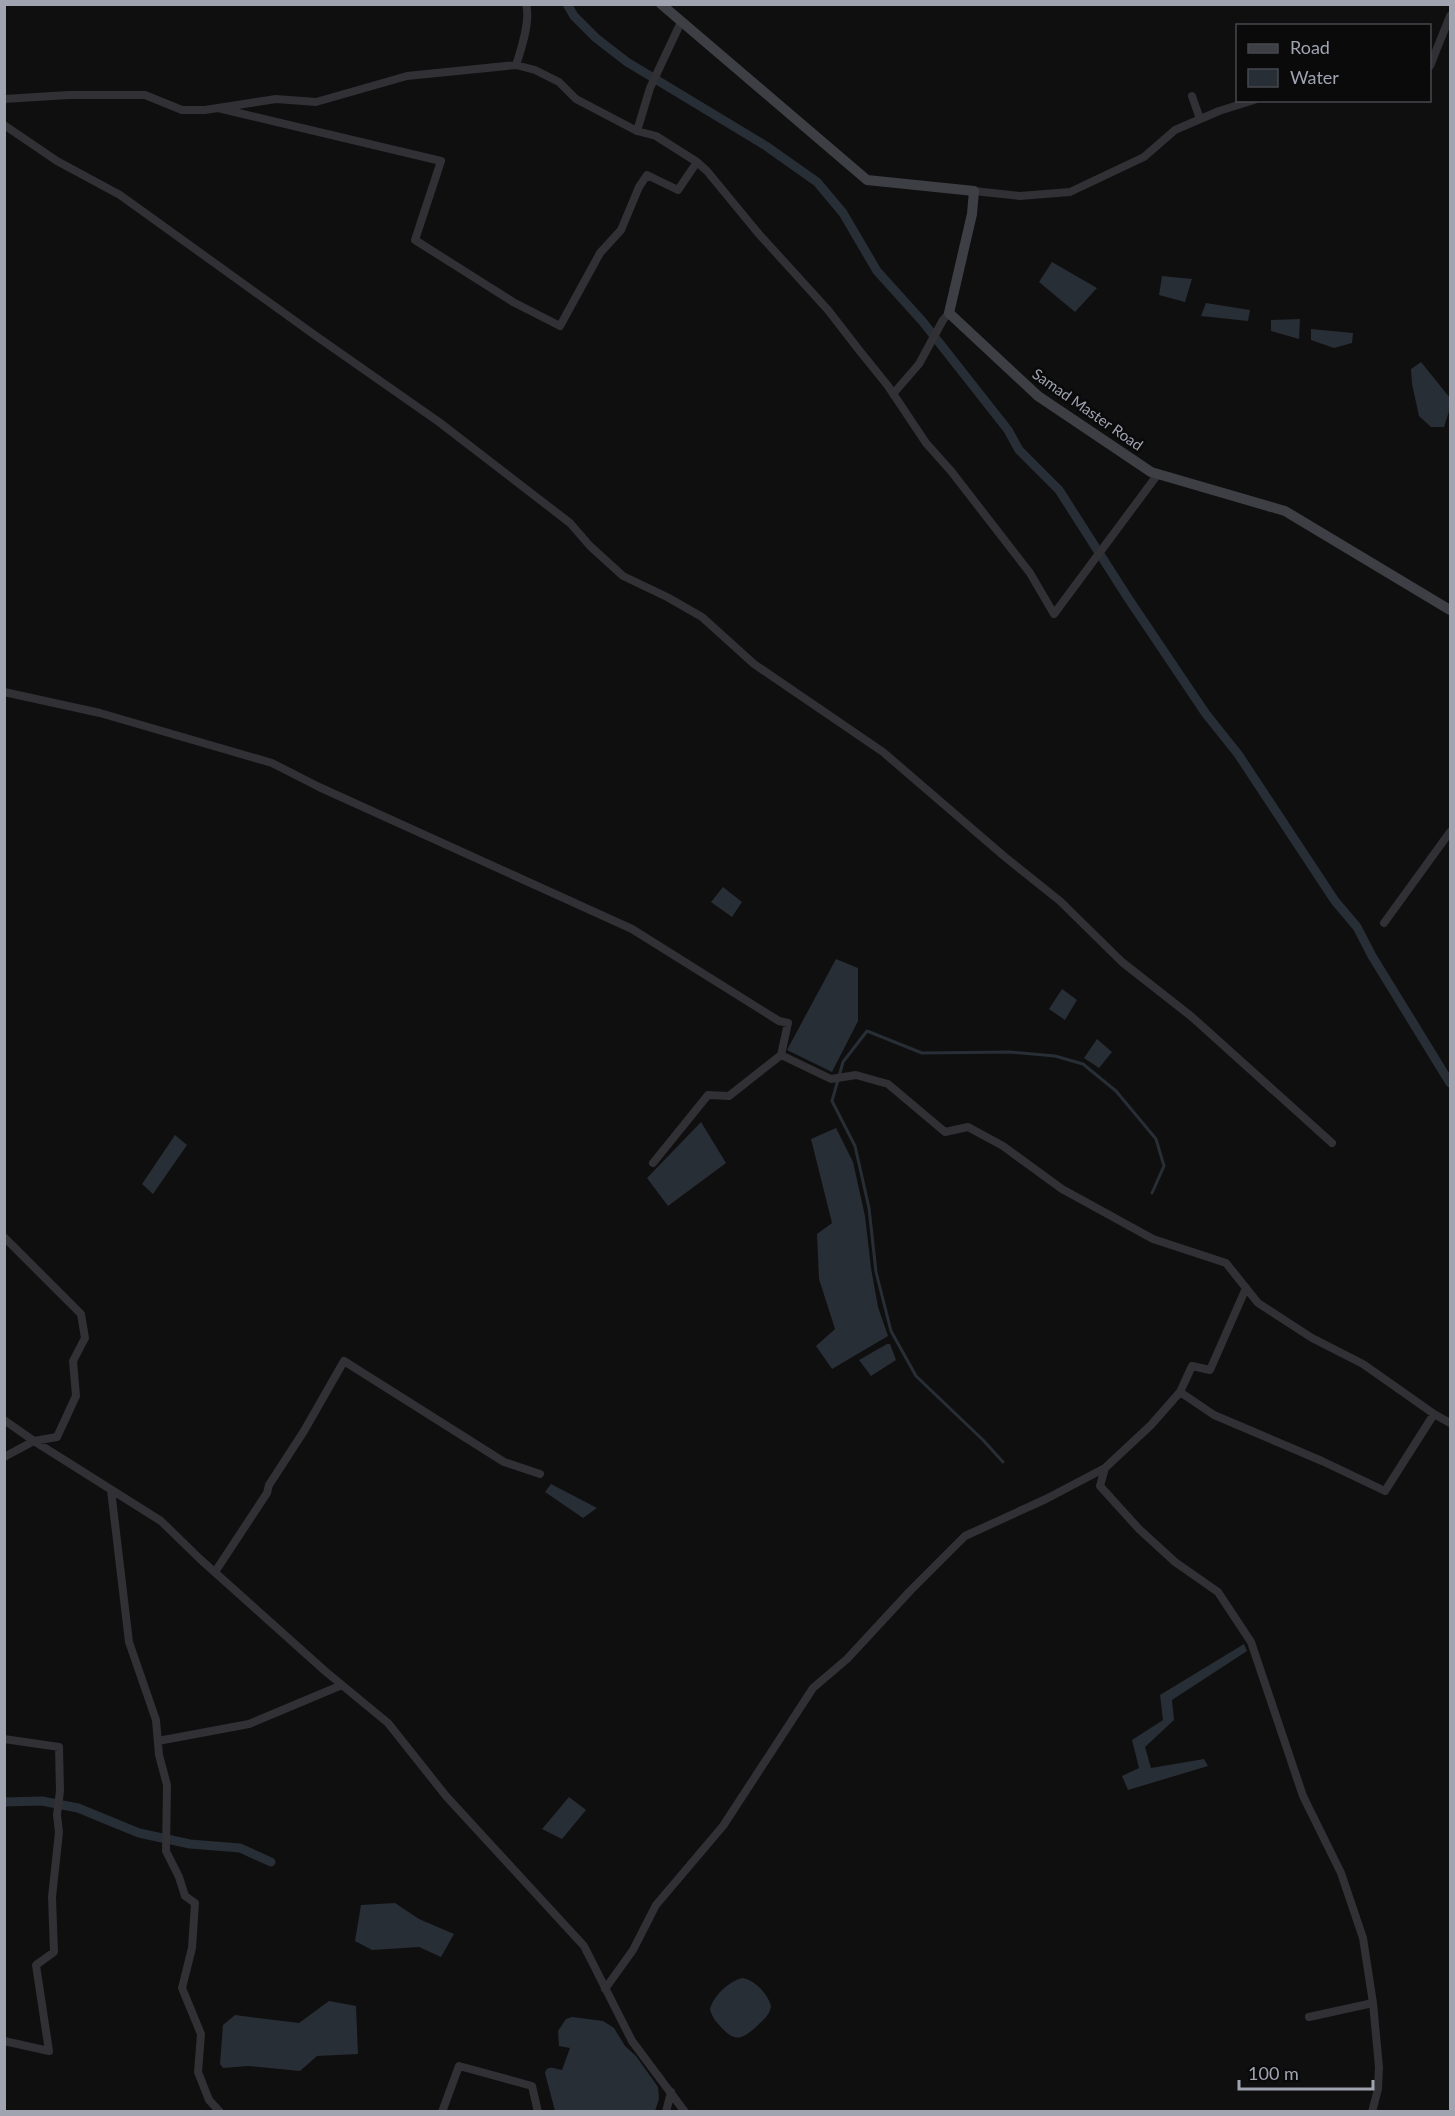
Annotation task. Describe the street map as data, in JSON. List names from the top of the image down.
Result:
{
  "streets": {
    "street": ["Samad Master Road"]
  },
  "legend": ["Road", "Water"],
  "scale_bar": "100 m"
}
